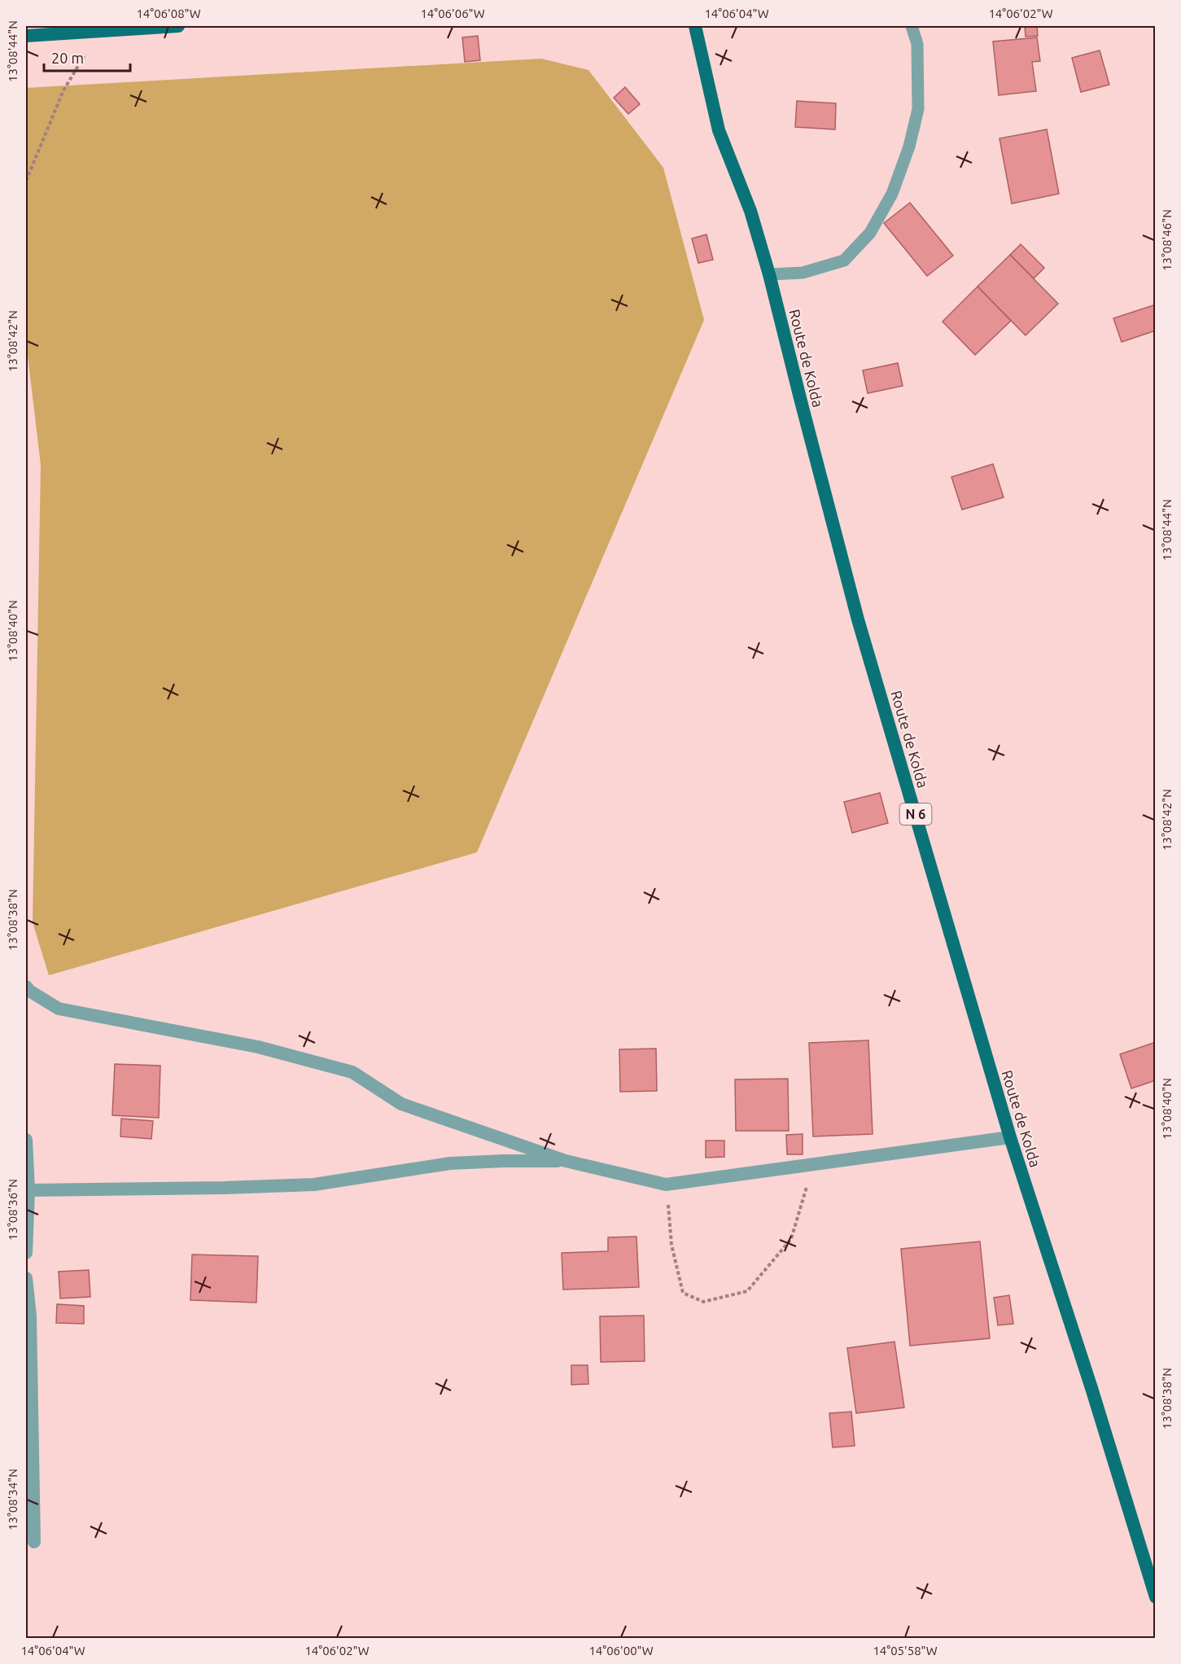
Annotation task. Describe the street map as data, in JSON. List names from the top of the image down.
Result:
{
  "streets": {
    "main road": ["Route de Kolda", "N 6"]
  },
  "scale_bar": "20 m",
  "coordinates": [
    "14°06'08\"W",
    "14°06'06\"W",
    "14°06'04\"W",
    "14°06'02\"W",
    "13°08'44\"N",
    "13°08'46\"N",
    "13°08'42\"N",
    "13°08'40\"N",
    "13°08'38\"N",
    "13°08'36\"N",
    "13°08'34\"N",
    "14°06'00\"W",
    "14°05'58\"W"
  ]
}
